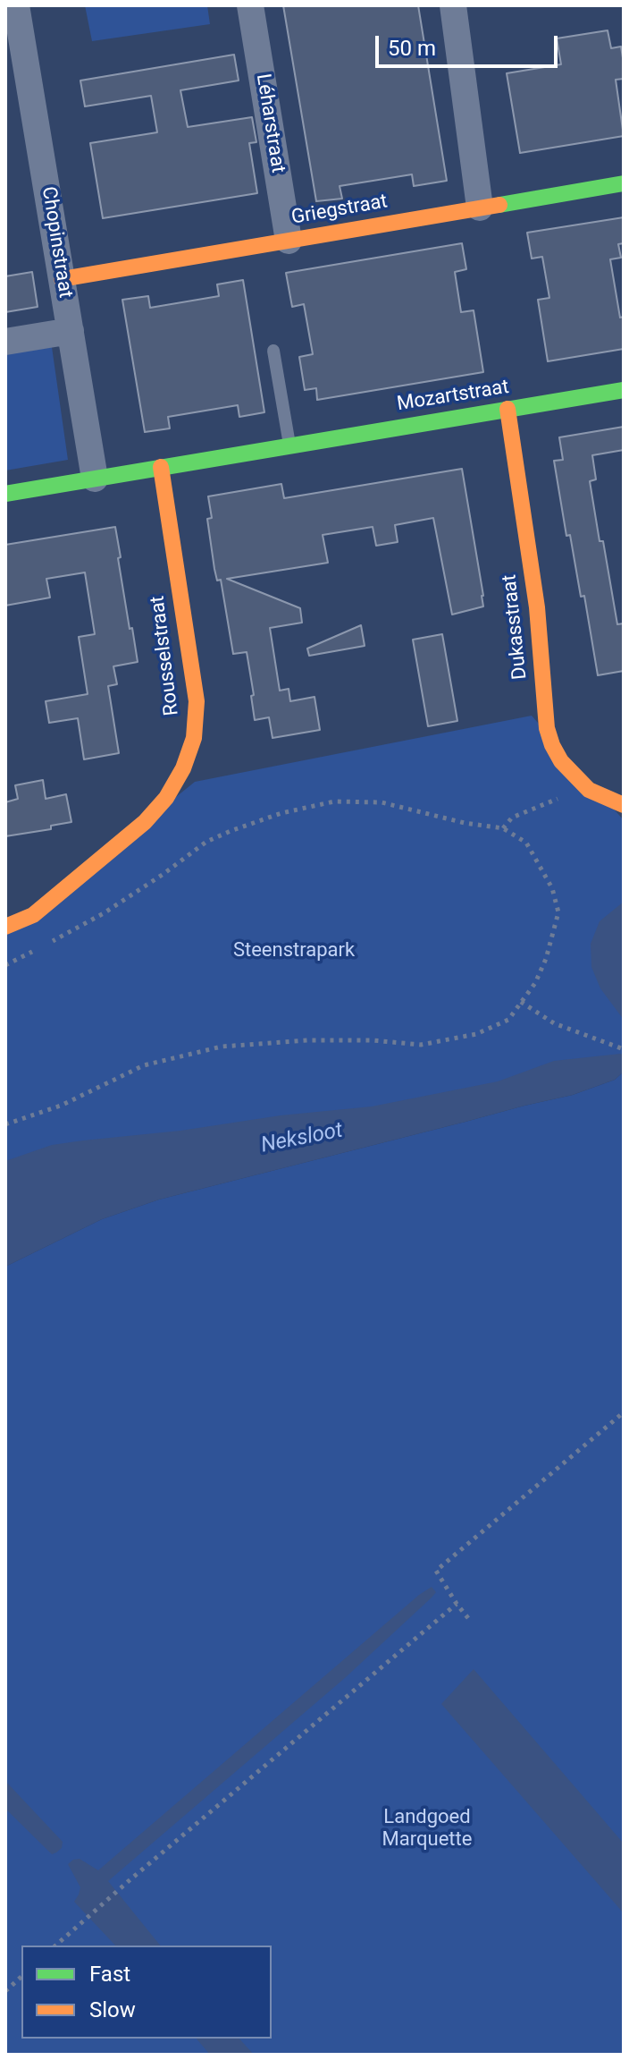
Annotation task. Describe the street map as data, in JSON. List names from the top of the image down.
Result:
{
  "streets": {
    "street": [
      "Léharstraat",
      "Griegstraat",
      "Chopinstraat",
      "Mozartstraat",
      "Dukasstraat",
      "Rousselstraat"
    ]
  },
  "crossings": [
    ["Léharstraat", "Griegstraat"],
    ["Griegstraat", "Chopinstraat"],
    ["Chopinstraat", "Mozartstraat"],
    ["Mozartstraat", "Dukasstraat"],
    ["Mozartstraat", "Rousselstraat"]
  ],
  "water": ["Neksloot"],
  "parks": ["Steenstrapark", "Landgoed Marquette"],
  "legend": ["Fast", "Slow"],
  "scale_bar": "50 m"
}
